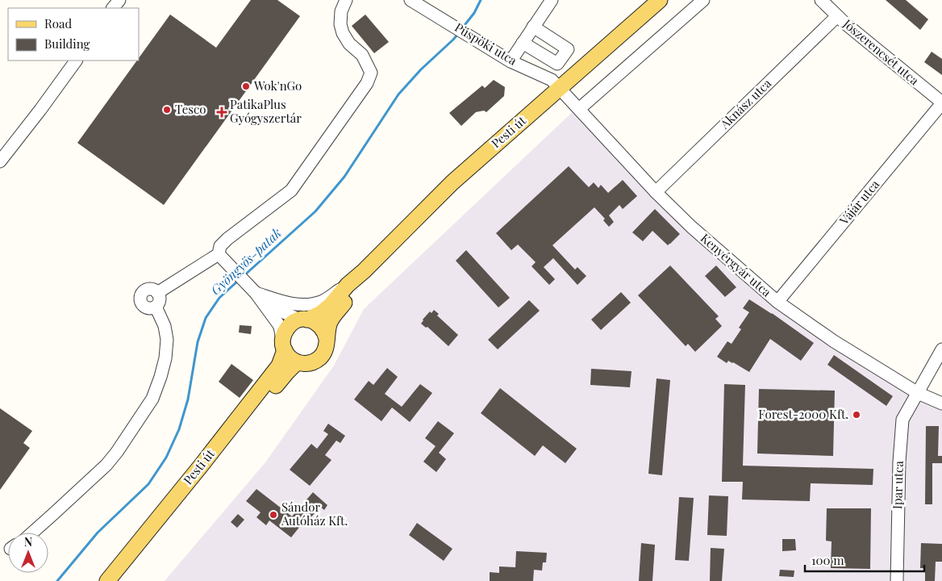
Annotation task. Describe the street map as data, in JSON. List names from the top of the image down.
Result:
{
  "streets": {
    "main road": ["Pesti út"],
    "street": [
      "Püspöki utca",
      "Jószerencsét utca",
      "Aknász utca",
      "Vájár utca",
      "Kenyérgyár utca",
      "Ipar utca"
    ]
  },
  "crossings": [
    ["Püspöki utca", "Pesti út"],
    ["Püspöki utca", "Kenyérgyár utca"],
    ["Jószerencsét utca", "Aknász utca"],
    ["Jószerencsét utca", "Vájár utca"],
    ["Aknász utca", "Kenyérgyár utca"],
    ["Pesti út", "Kenyérgyár utca"],
    ["Vájár utca", "Kenyérgyár utca"],
    ["Kenyérgyár utca", "Ipar utca"]
  ],
  "water": ["Gyöngyös-patak"],
  "places": {
    "other": [
      "Wok'nGo",
      "Tesco",
      "Forest-2000 Kft.",
      "Sándor Autóház Kft."
    ],
    "health": ["PatikaPlus Gyógyszertár"]
  },
  "legend": ["Road", "Building"],
  "scale_bar": "100 m",
  "north": "top"
}
